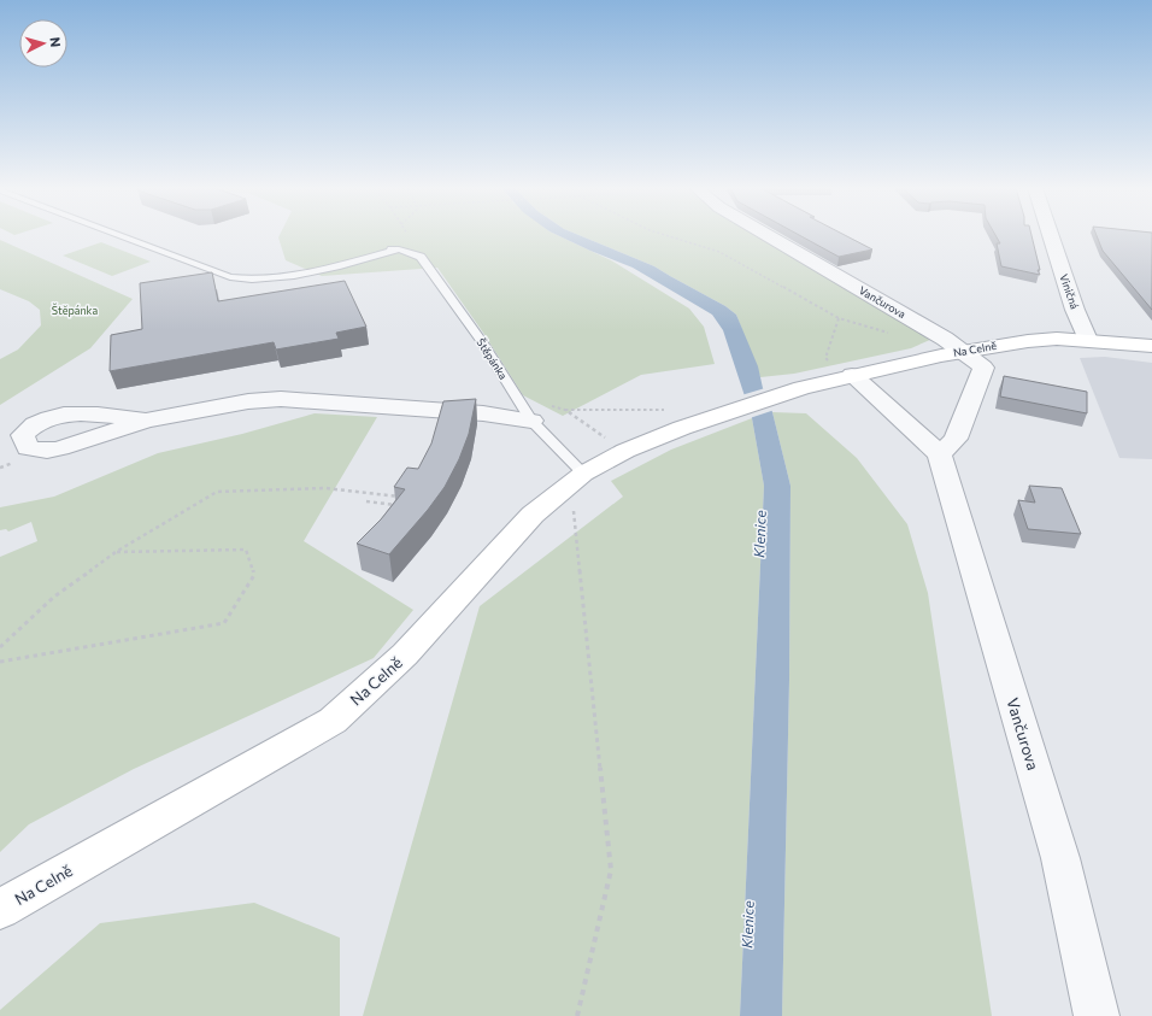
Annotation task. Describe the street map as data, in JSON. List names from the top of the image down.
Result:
{
  "streets": {
    "street": ["Viničná", "Vančurova", "Na Celně"],
    "lane": ["Štěpánka"]
  },
  "crossings": [
    ["Viničná", "Na Celně"],
    ["Vančurova", "Na Celně"],
    ["Na Celně", "Štěpánka"]
  ],
  "water": ["Klenice"],
  "parks": ["Štěpánka"],
  "north": "right"
}
